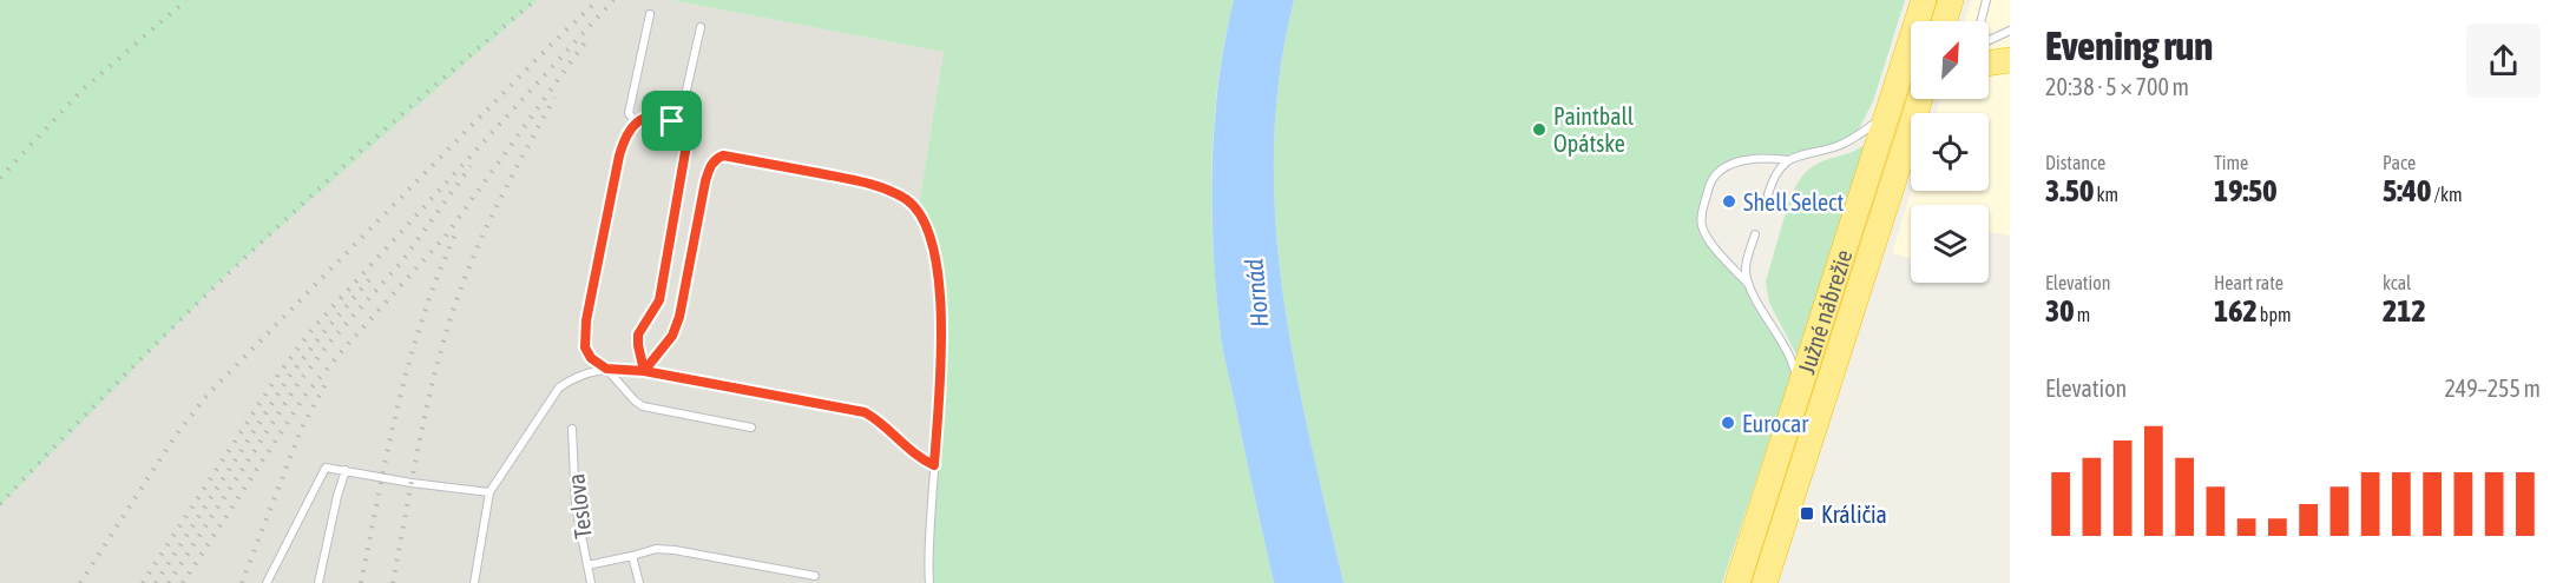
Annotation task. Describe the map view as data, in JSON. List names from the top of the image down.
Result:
{
  "streets": {
    "highway": ["Južné nábrežie"],
    "lane": ["Teslova"]
  },
  "water": ["Hornád"],
  "places": {
    "other": ["Paintball Opátske", "Shell Select", "Eurocar"],
    "transit": ["Králičia"]
  },
  "north": "top right",
  "page": {
    "heading": ["Evening run", "20:38 · 5 × 700 m"],
    "stats": [
      ["Distance", "3.50 km"],
      ["Time", "19:50"],
      ["Pace", "5:40 /km"],
      ["Elevation", "30 m"],
      ["Heart rate", "162 bpm"],
      ["kcal", "212"]
    ],
    "chart": ["Elevation", "249–255 m"]
  }
}
